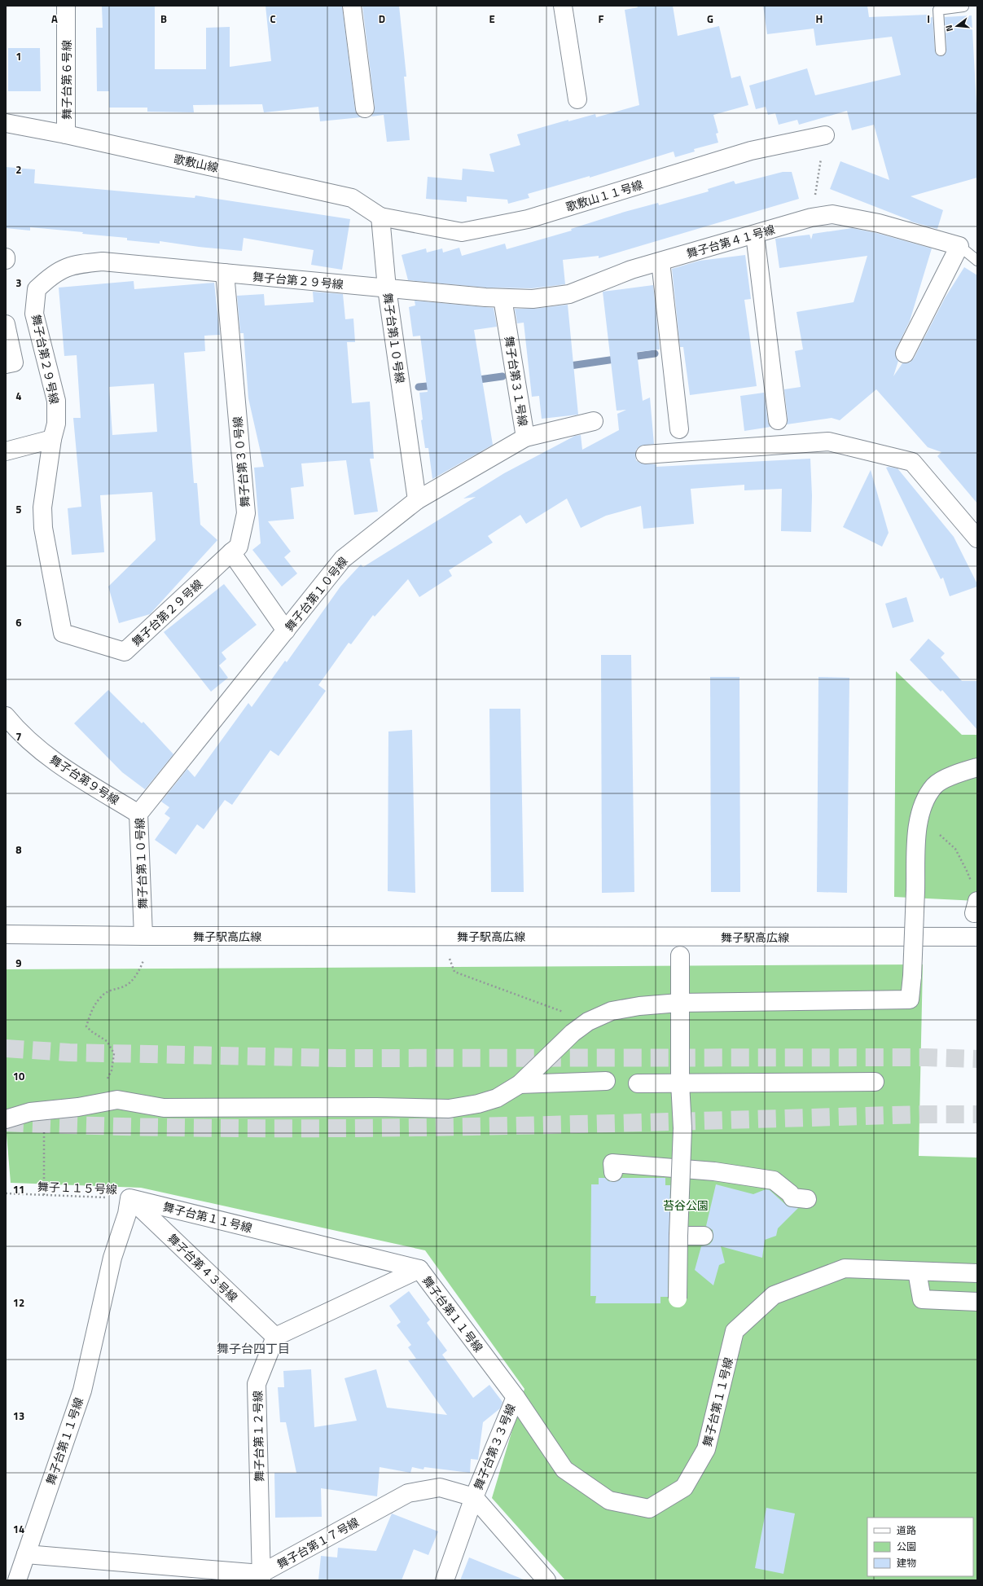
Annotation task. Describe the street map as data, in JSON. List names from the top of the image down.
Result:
{
  "streets": {
    "street": [
      "舞子台第６号線",
      "歌敷山線",
      "歌敷山１１号線",
      "舞子台第４１号線",
      "舞子台第２９号線",
      "舞子台第１０号線",
      "舞子台第３１号線",
      "舞子台第３０号線",
      "舞子台第９号線",
      "舞子駅高広線",
      "舞子台第１１号線",
      "舞子台第４３号線",
      "舞子台第１２号線",
      "舞子台第３３号線",
      "舞子台第１７号線"
    ],
    "path": ["舞子１１５号線"]
  },
  "crossings": [
    ["舞子台第６号線", "歌敷山線"],
    ["歌敷山線", "歌敷山１１号線"],
    ["歌敷山線", "舞子台第１０号線"],
    ["歌敷山１１号線", "舞子台第１０号線"],
    ["舞子台第４１号線", "舞子台第２９号線"],
    ["舞子台第４１号線", "舞子台第３１号線"],
    ["舞子台第２９号線", "舞子台第１０号線"],
    ["舞子台第２９号線", "舞子台第３１号線"],
    ["舞子台第２９号線", "舞子台第３０号線"],
    ["舞子台第１０号線", "舞子台第３１号線"],
    ["舞子台第１０号線", "舞子台第９号線"],
    ["舞子台第１０号線", "舞子駅高広線"],
    ["舞子１１５号線", "舞子台第１１号線"],
    ["舞子１１５号線", "舞子台第４３号線"],
    ["舞子台第１１号線", "舞子台第４３号線"],
    ["舞子台第１１号線", "舞子台第３３号線"],
    ["舞子台第４３号線", "舞子台第１２号線"],
    ["舞子台第１２号線", "舞子台第１７号線"],
    ["舞子台第３３号線", "舞子台第１７号線"]
  ],
  "districts": ["舞子台四丁目"],
  "parks": ["苔谷公園"],
  "legend": ["道路", "公園", "建物"],
  "north": "left",
  "grid": {
    "columns": [
      "A",
      "B",
      "C",
      "D",
      "E",
      "F",
      "G",
      "H",
      "I"
    ],
    "rows": [
      "1",
      "2",
      "3",
      "4",
      "5",
      "6",
      "7",
      "8",
      "9",
      "10",
      "11",
      "12",
      "13",
      "14"
    ]
  }
}
